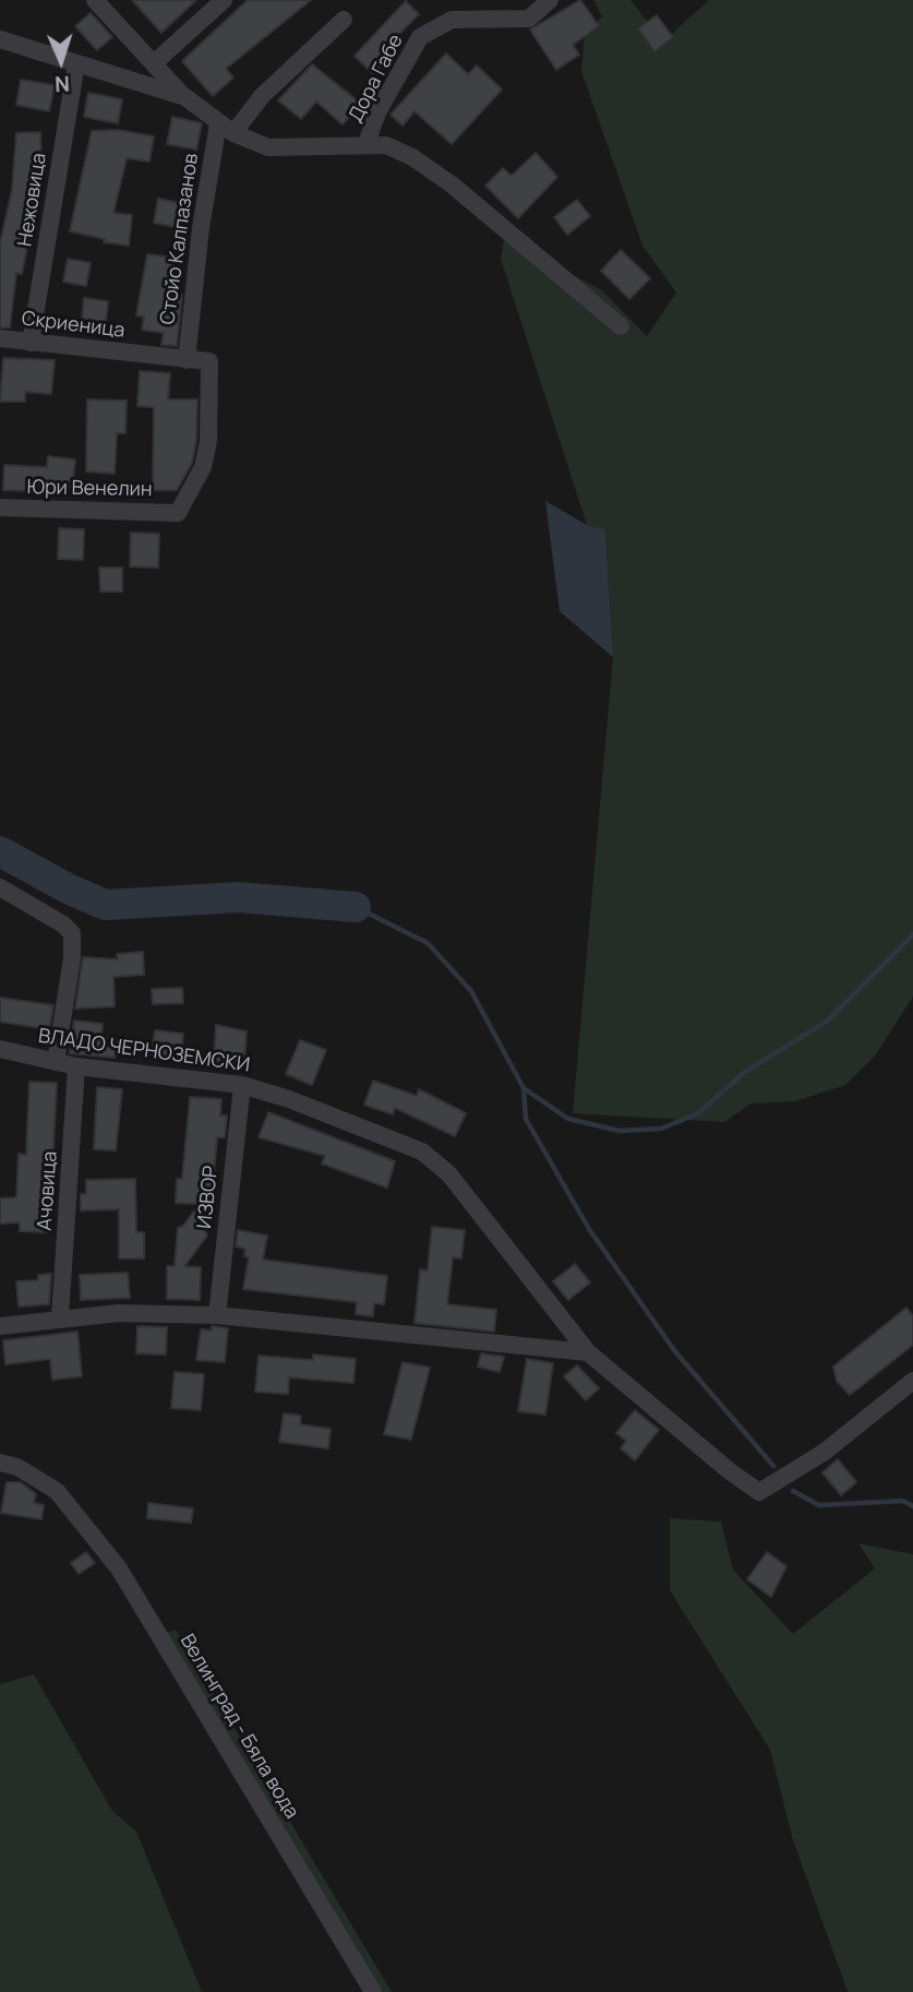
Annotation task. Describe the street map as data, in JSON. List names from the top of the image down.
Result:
{
  "streets": {
    "street": [
      "Дора Габе",
      "Нежовица",
      "Стойо Калпазанов",
      "Скриеница",
      "Юри Венелин",
      "ВЛАДО ЧЕРНОЗЕМСКИ",
      "Ачовица",
      "ИЗВОР",
      "Велинград - Бяла вода"
    ]
  },
  "crossings": [
    ["Нежовица", "Скриеница"],
    ["Стойо Калпазанов", "Скриеница"],
    ["Стойо Калпазанов", "Юри Венелин"],
    ["Скриеница", "Юри Венелин"],
    ["ВЛАДО ЧЕРНОЗЕМСКИ", "Ачовица"],
    ["ВЛАДО ЧЕРНОЗЕМСКИ", "ИЗВОР"]
  ],
  "north": "bottom"
}
